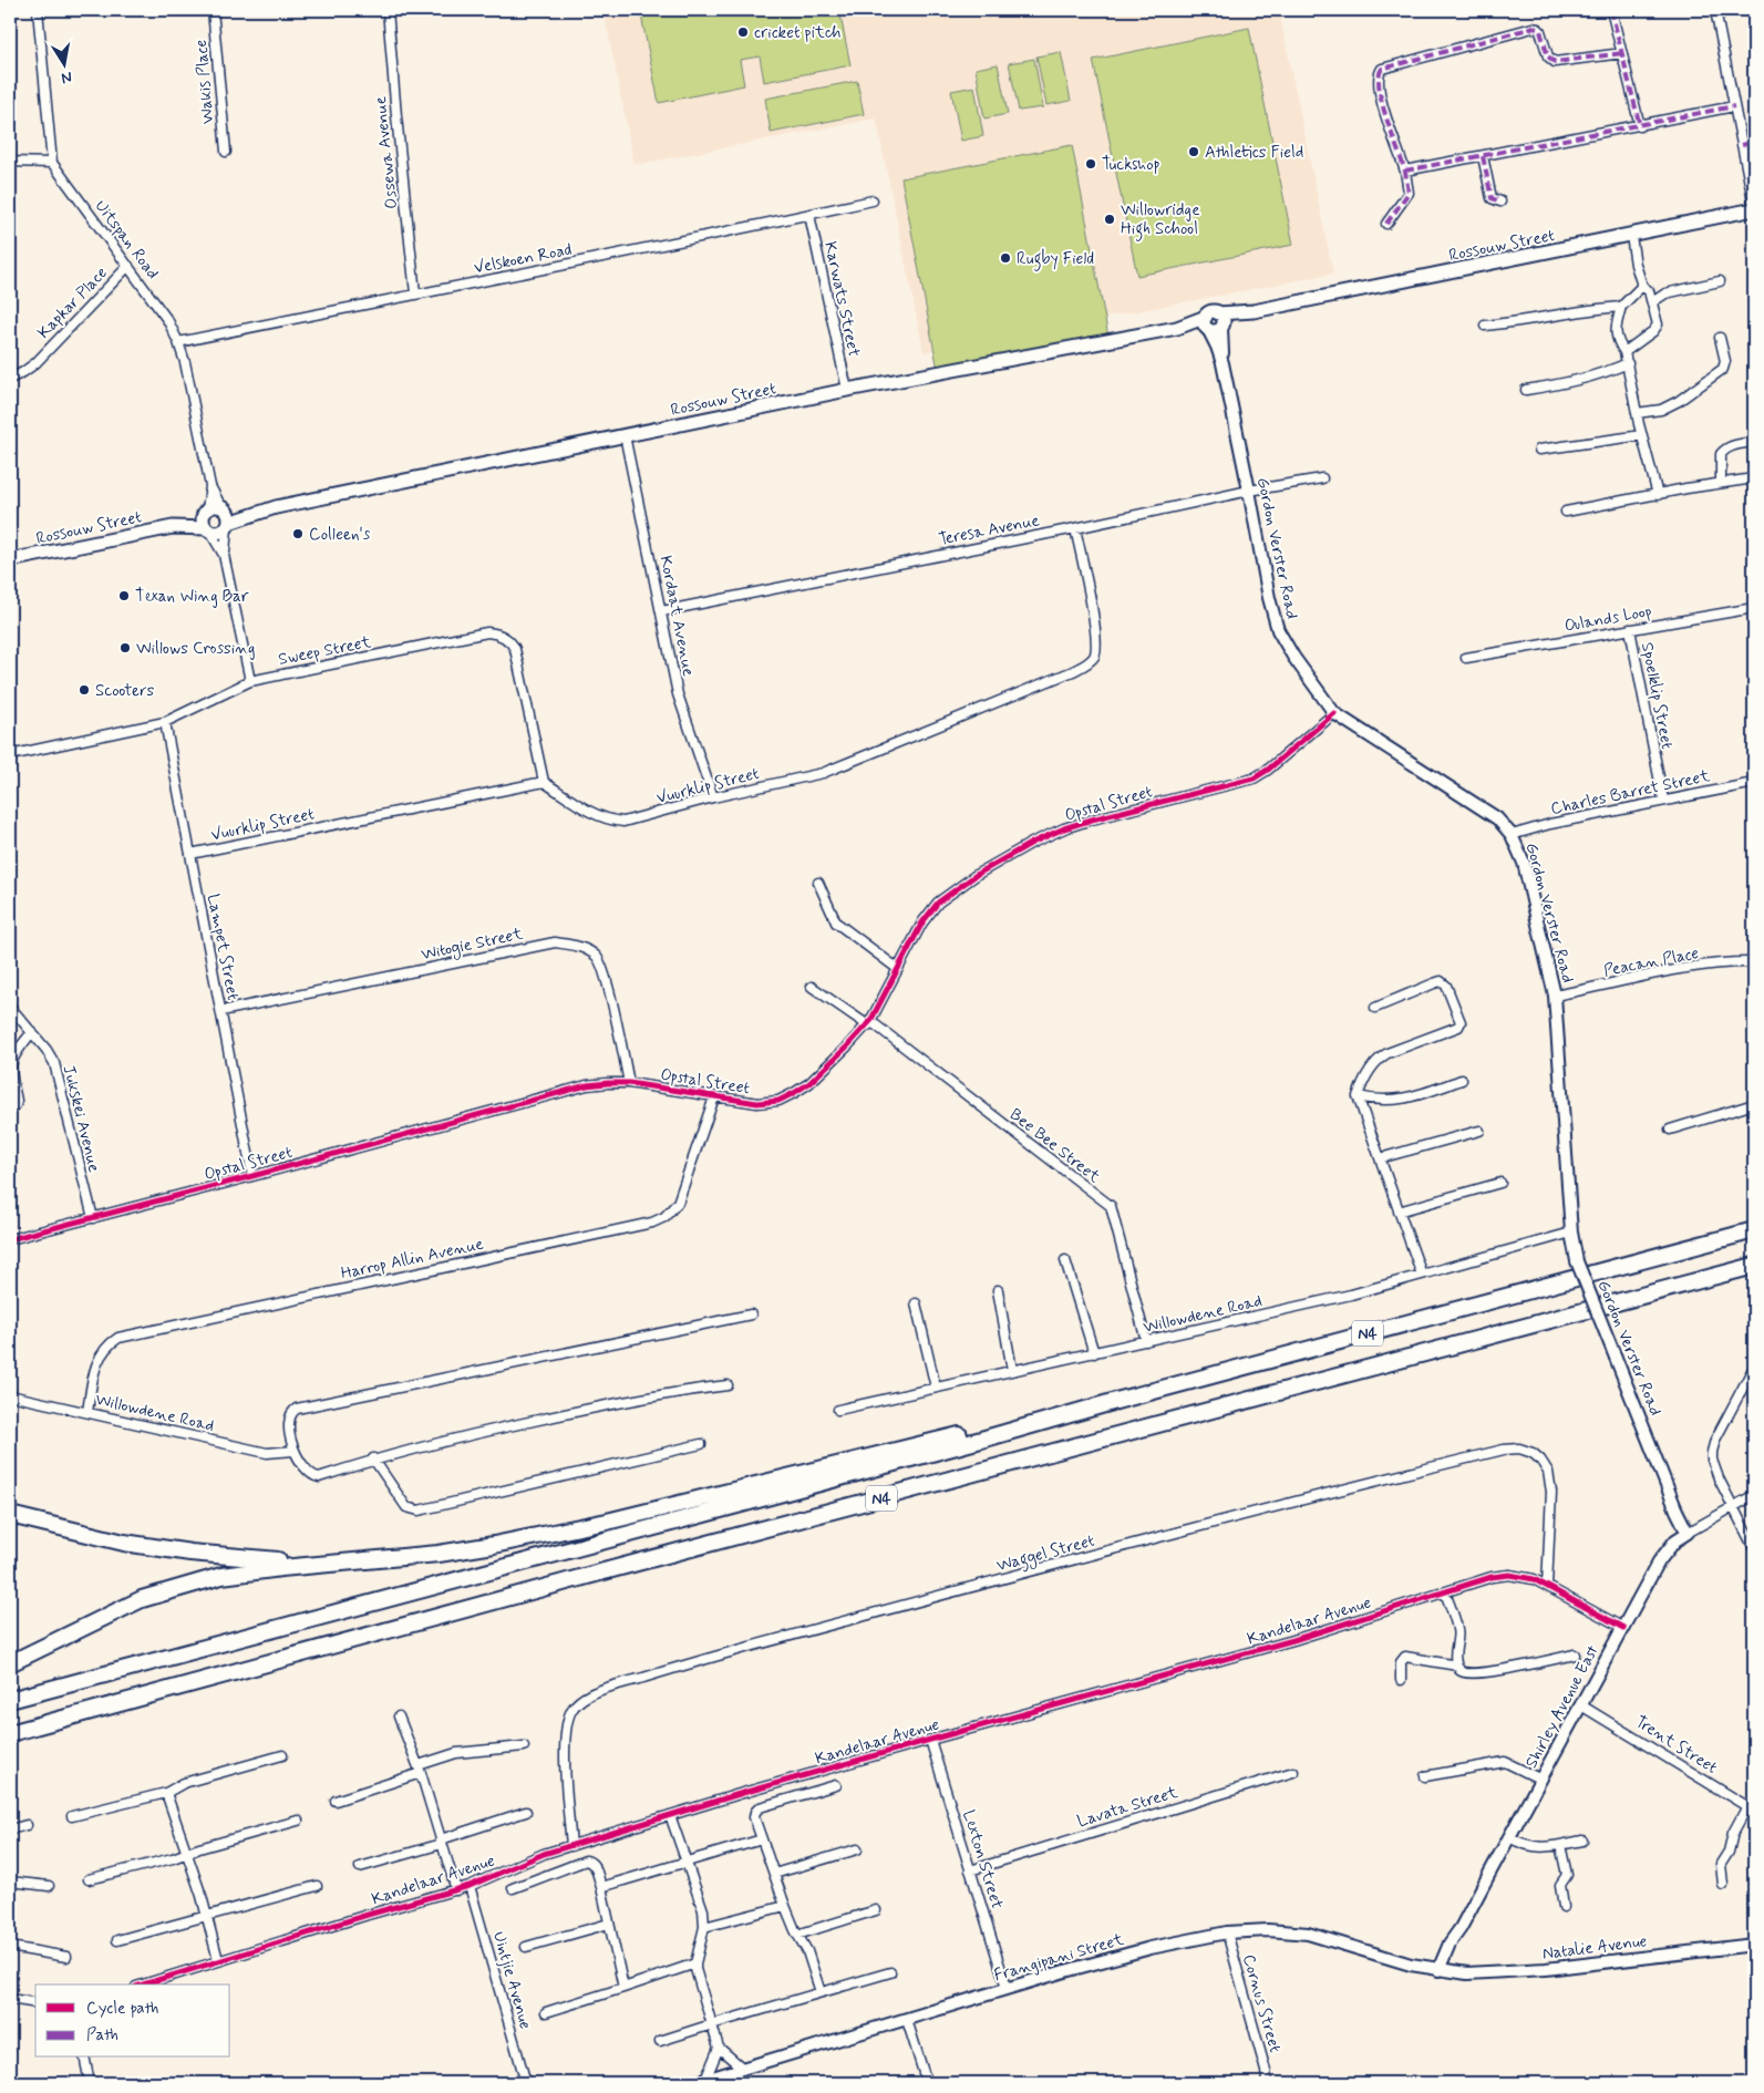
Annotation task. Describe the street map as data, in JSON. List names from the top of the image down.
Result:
{
  "streets": {
    "highway": ["N4"],
    "main road": ["Rossouw Street"],
    "street": [
      "Wakis Place",
      "Ossewa Avenue",
      "Uitspan Road",
      "Velskoen Road",
      "Karwats Street",
      "Kapkar Place",
      "Teresa Avenue",
      "Gordon Verster Road",
      "Kordaat Avenue",
      "Oulands Loop",
      "Sweep Street",
      "Spoelklip Street",
      "Vuurklip Street",
      "Charles Barret Street",
      "Opstal Street",
      "Witogie Street",
      "Lampet Street",
      "Peacan Place",
      "Jukskei Avenue",
      "Bee Bee Street",
      "Harrop Allin Avenue",
      "Willowdene Road",
      "Waggel Street",
      "Kandelaar Avenue",
      "Shirley Avenue East",
      "Trent Street",
      "Lavata Street",
      "Lexton Street",
      "Natalie Avenue",
      "Frangipani Street",
      "Uintjie Avenue",
      "Cornus Street"
    ]
  },
  "crossings": [
    ["Ossewa Avenue", "Velskoen Road"],
    ["Uitspan Road", "Rossouw Street"],
    ["Uitspan Road", "Velskoen Road"],
    ["Uitspan Road", "Kapkar Place"],
    ["Rossouw Street", "Karwats Street"],
    ["Rossouw Street", "Gordon Verster Road"],
    ["Rossouw Street", "Kordaat Avenue"],
    ["Velskoen Road", "Karwats Street"],
    ["Teresa Avenue", "Gordon Verster Road"],
    ["Teresa Avenue", "Kordaat Avenue"],
    ["Teresa Avenue", "Vuurklip Street"],
    ["Gordon Verster Road", "Charles Barret Street"],
    ["Gordon Verster Road", "Opstal Street"],
    ["Gordon Verster Road", "Peacan Place"],
    ["Gordon Verster Road", "Willowdene Road"],
    ["Gordon Verster Road", "Shirley Avenue East"],
    ["Kordaat Avenue", "Vuurklip Street"],
    ["Oulands Loop", "Spoelklip Street"],
    ["Sweep Street", "Vuurklip Street"],
    ["Sweep Street", "Lampet Street"],
    ["Spoelklip Street", "Charles Barret Street"],
    ["Vuurklip Street", "Lampet Street"],
    ["Opstal Street", "Witogie Street"],
    ["Opstal Street", "Lampet Street"],
    ["Opstal Street", "Jukskei Avenue"],
    ["Opstal Street", "Bee Bee Street"],
    ["Opstal Street", "Harrop Allin Avenue"],
    ["Witogie Street", "Lampet Street"],
    ["Bee Bee Street", "Willowdene Road"],
    ["Harrop Allin Avenue", "Willowdene Road"],
    ["Waggel Street", "Kandelaar Avenue"],
    ["Kandelaar Avenue", "Shirley Avenue East"],
    ["Kandelaar Avenue", "Lexton Street"],
    ["Kandelaar Avenue", "Uintjie Avenue"],
    ["Shirley Avenue East", "Trent Street"],
    ["Shirley Avenue East", "Natalie Avenue"],
    ["Shirley Avenue East", "Frangipani Street"],
    ["Lavata Street", "Lexton Street"],
    ["Lexton Street", "Frangipani Street"],
    ["Natalie Avenue", "Frangipani Street"],
    ["Frangipani Street", "Cornus Street"]
  ],
  "places": [
    "cricket pitch",
    "Athletics Field",
    "Tuckshop",
    "Willowridge High School",
    "Rugby Field",
    "Colleen's",
    "Texan Wing Bar",
    "Willows Crossing",
    "Scooters"
  ],
  "legend": ["Cycle path", "Path"],
  "north": "bottom"
}
